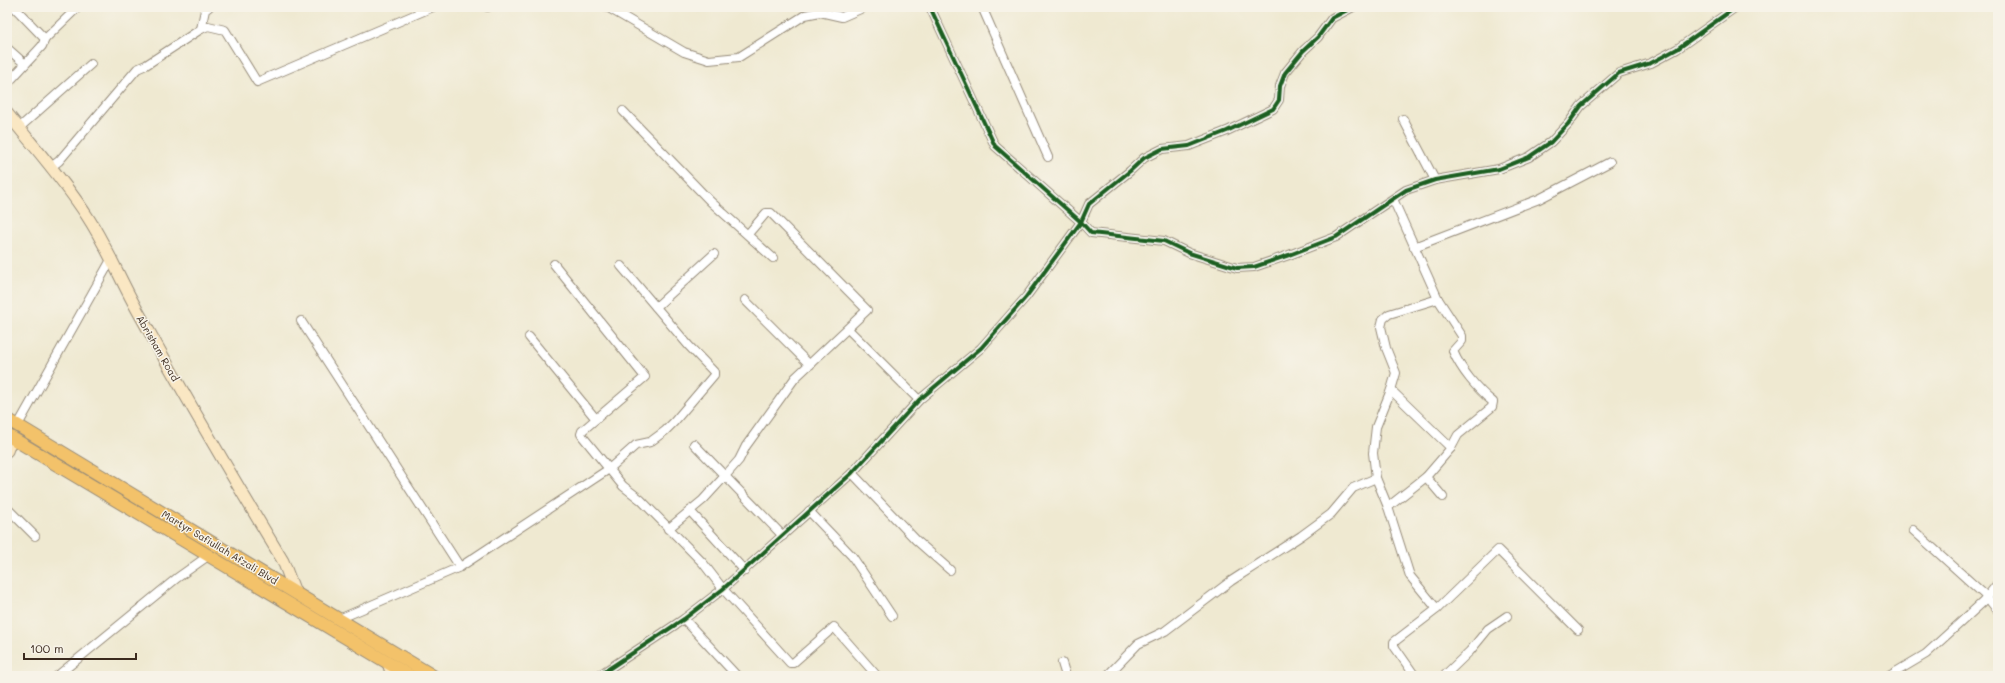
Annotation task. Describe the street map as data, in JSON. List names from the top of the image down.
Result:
{
  "streets": {
    "main road": ["Abrisham Road", "Martyr Safiullah Afzali Blvd"]
  },
  "crossings": [
    ["Abrisham Road", "Martyr Safiullah Afzali Blvd"]
  ],
  "scale_bar": "100 m"
}
